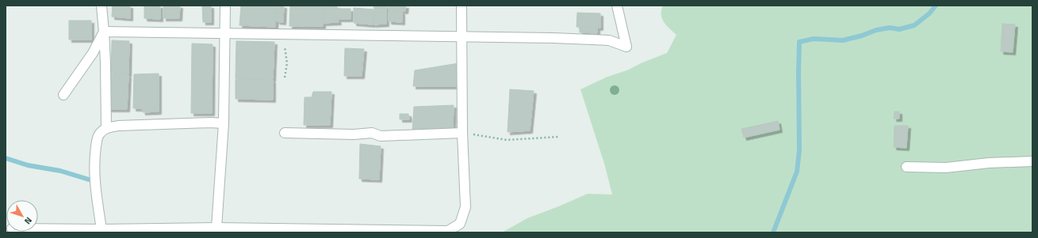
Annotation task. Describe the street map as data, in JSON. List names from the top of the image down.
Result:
{
  "north": "bottom right"
}
